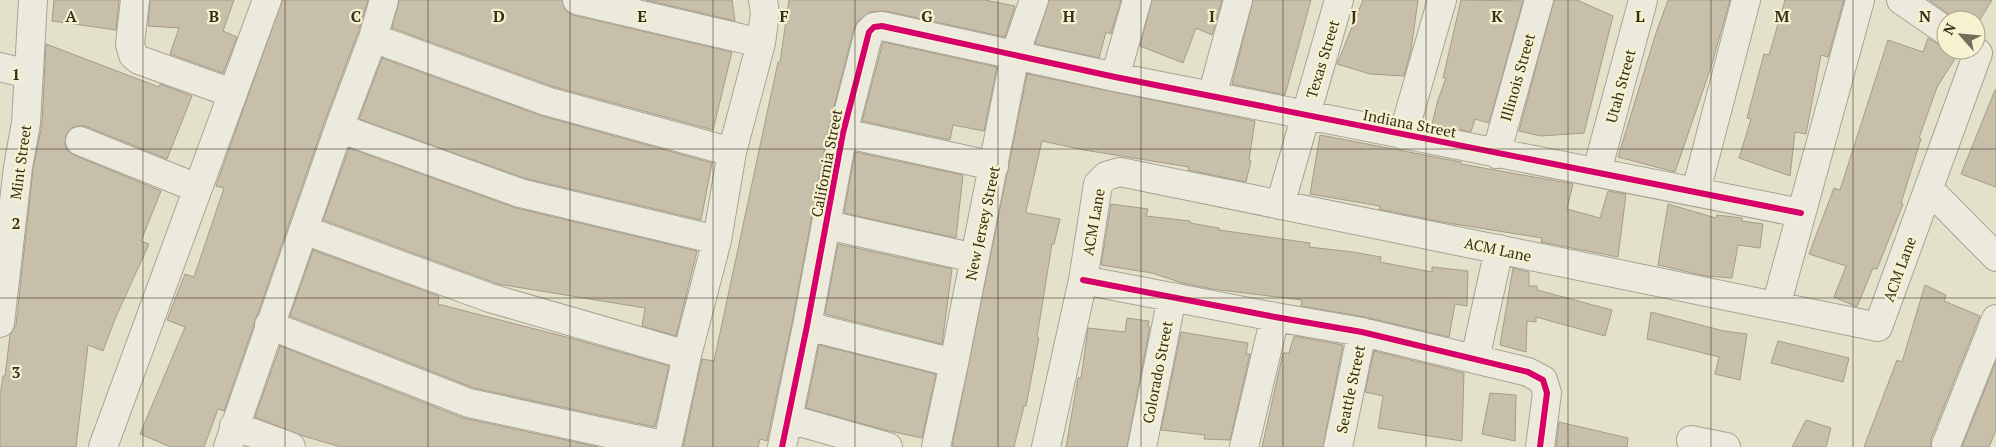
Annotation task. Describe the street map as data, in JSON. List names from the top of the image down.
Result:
{
  "streets": {
    "street": [
      "Texas Street",
      "Illinois Street",
      "Utah Street",
      "Indiana Street",
      "Mint Street",
      "California Street",
      "ACM Lane",
      "New Jersey Street",
      "Colorado Street",
      "Seattle Street"
    ]
  },
  "crossings": [
    ["Texas Street", "Indiana Street"],
    ["Texas Street", "ACM Lane"],
    ["Illinois Street", "Indiana Street"],
    ["Utah Street", "Indiana Street"],
    ["Indiana Street", "California Street"],
    ["Indiana Street", "New Jersey Street"],
    ["California Street", "New Jersey Street"]
  ],
  "north": "top left",
  "grid": {
    "columns": [
      "A",
      "B",
      "C",
      "D",
      "E",
      "F",
      "G",
      "H",
      "I",
      "J",
      "K",
      "L",
      "M",
      "N"
    ],
    "rows": ["1", "2", "3"]
  }
}
